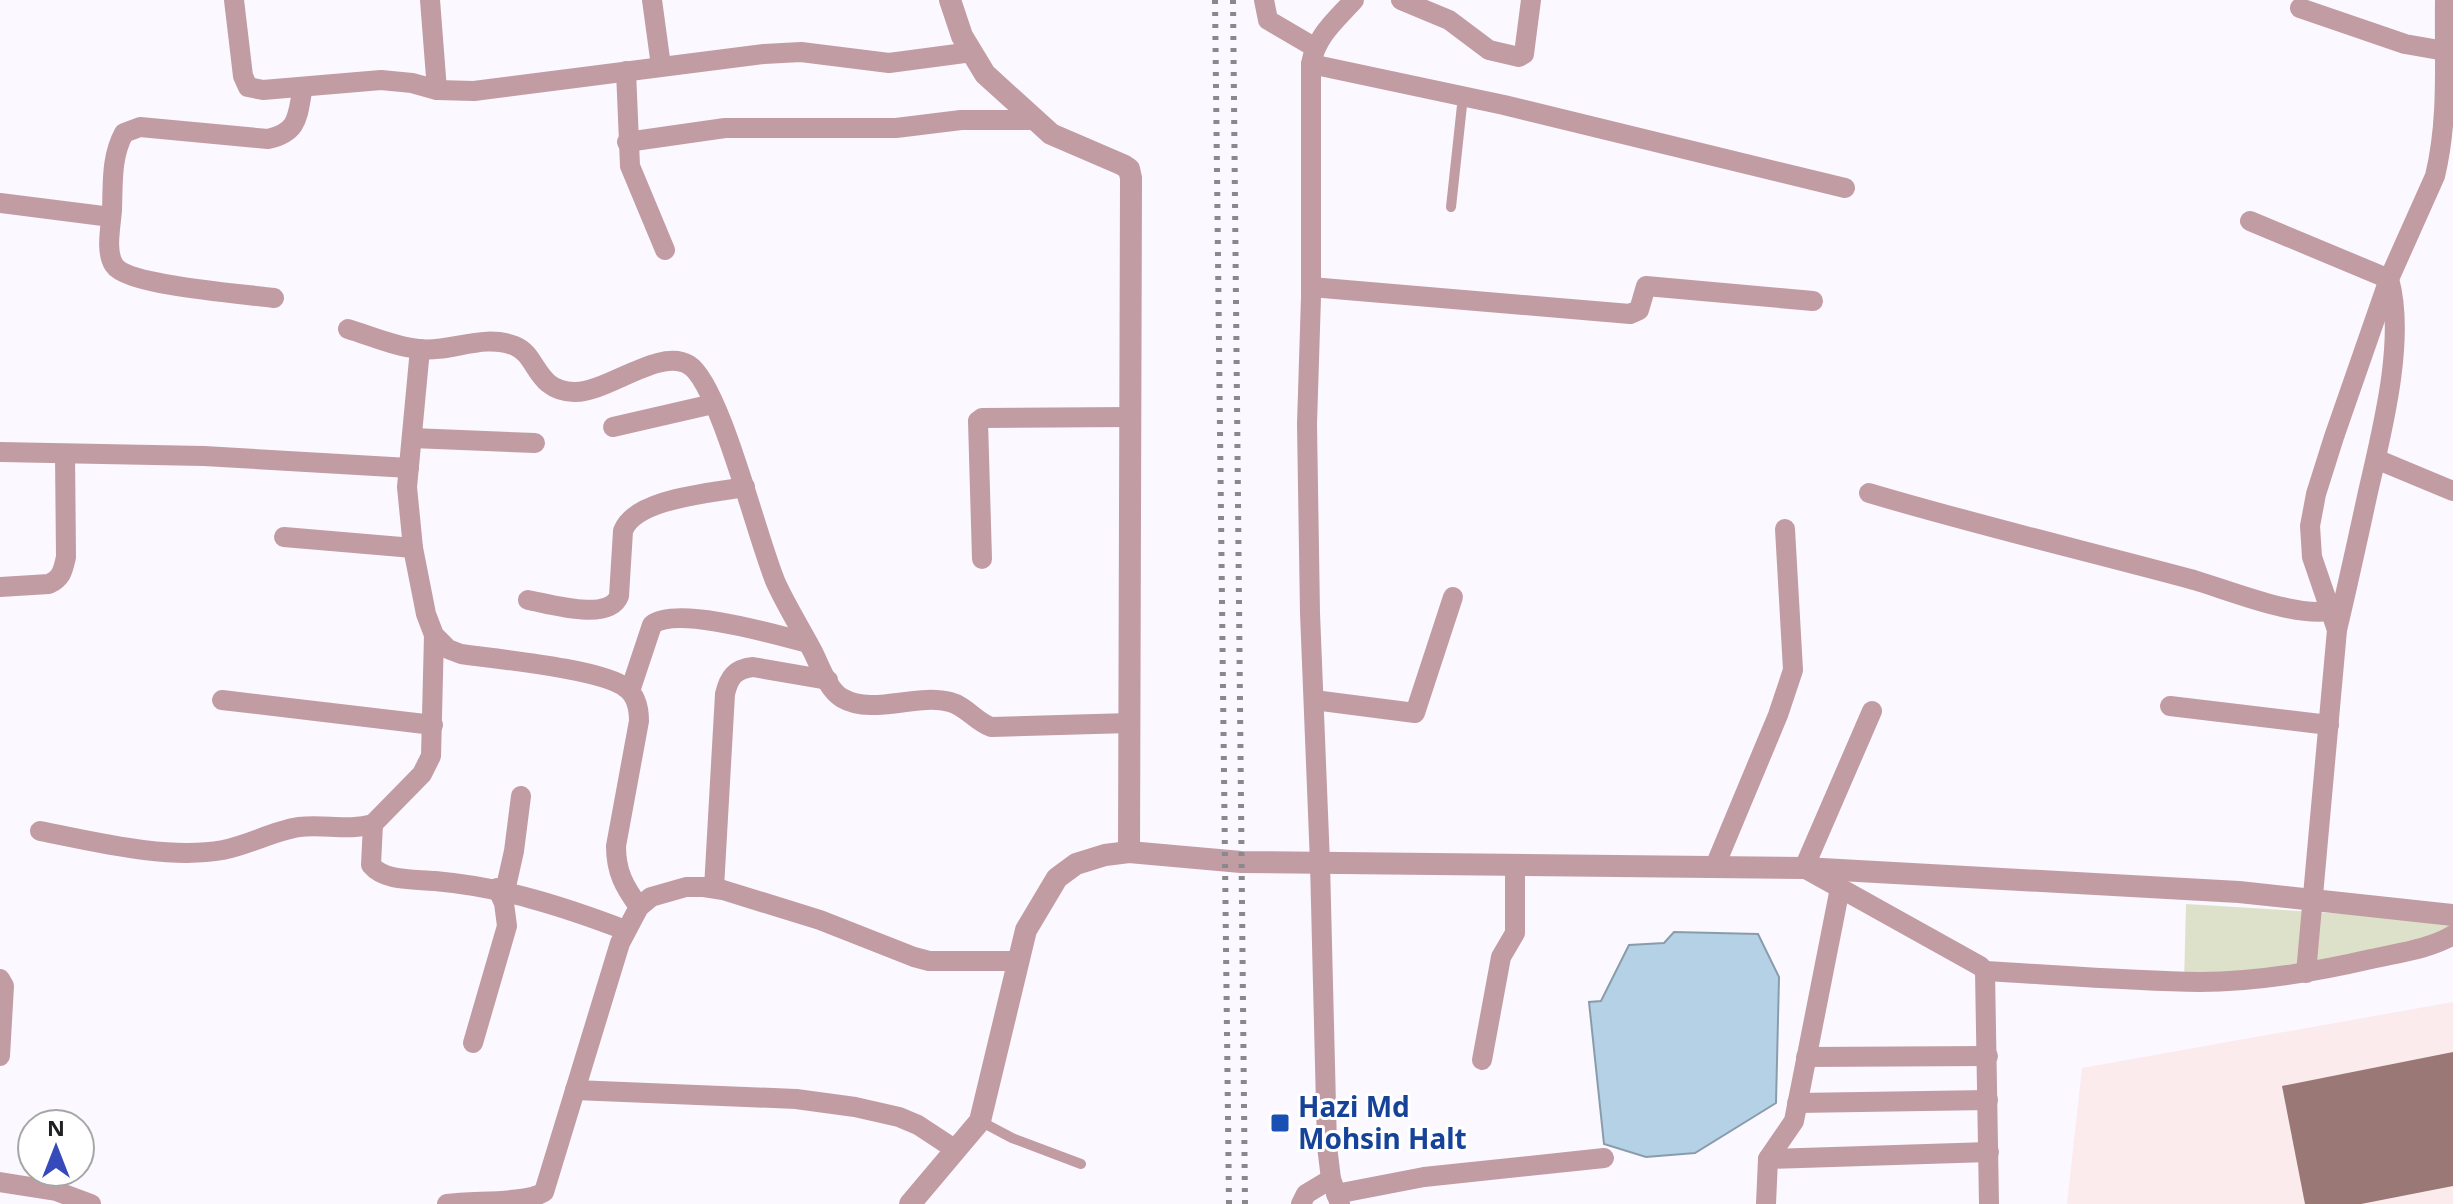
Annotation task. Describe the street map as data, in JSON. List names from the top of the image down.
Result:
{
  "places": {
    "transit": ["Hazi Md Mohsin Halt"]
  },
  "north": "top"
}
